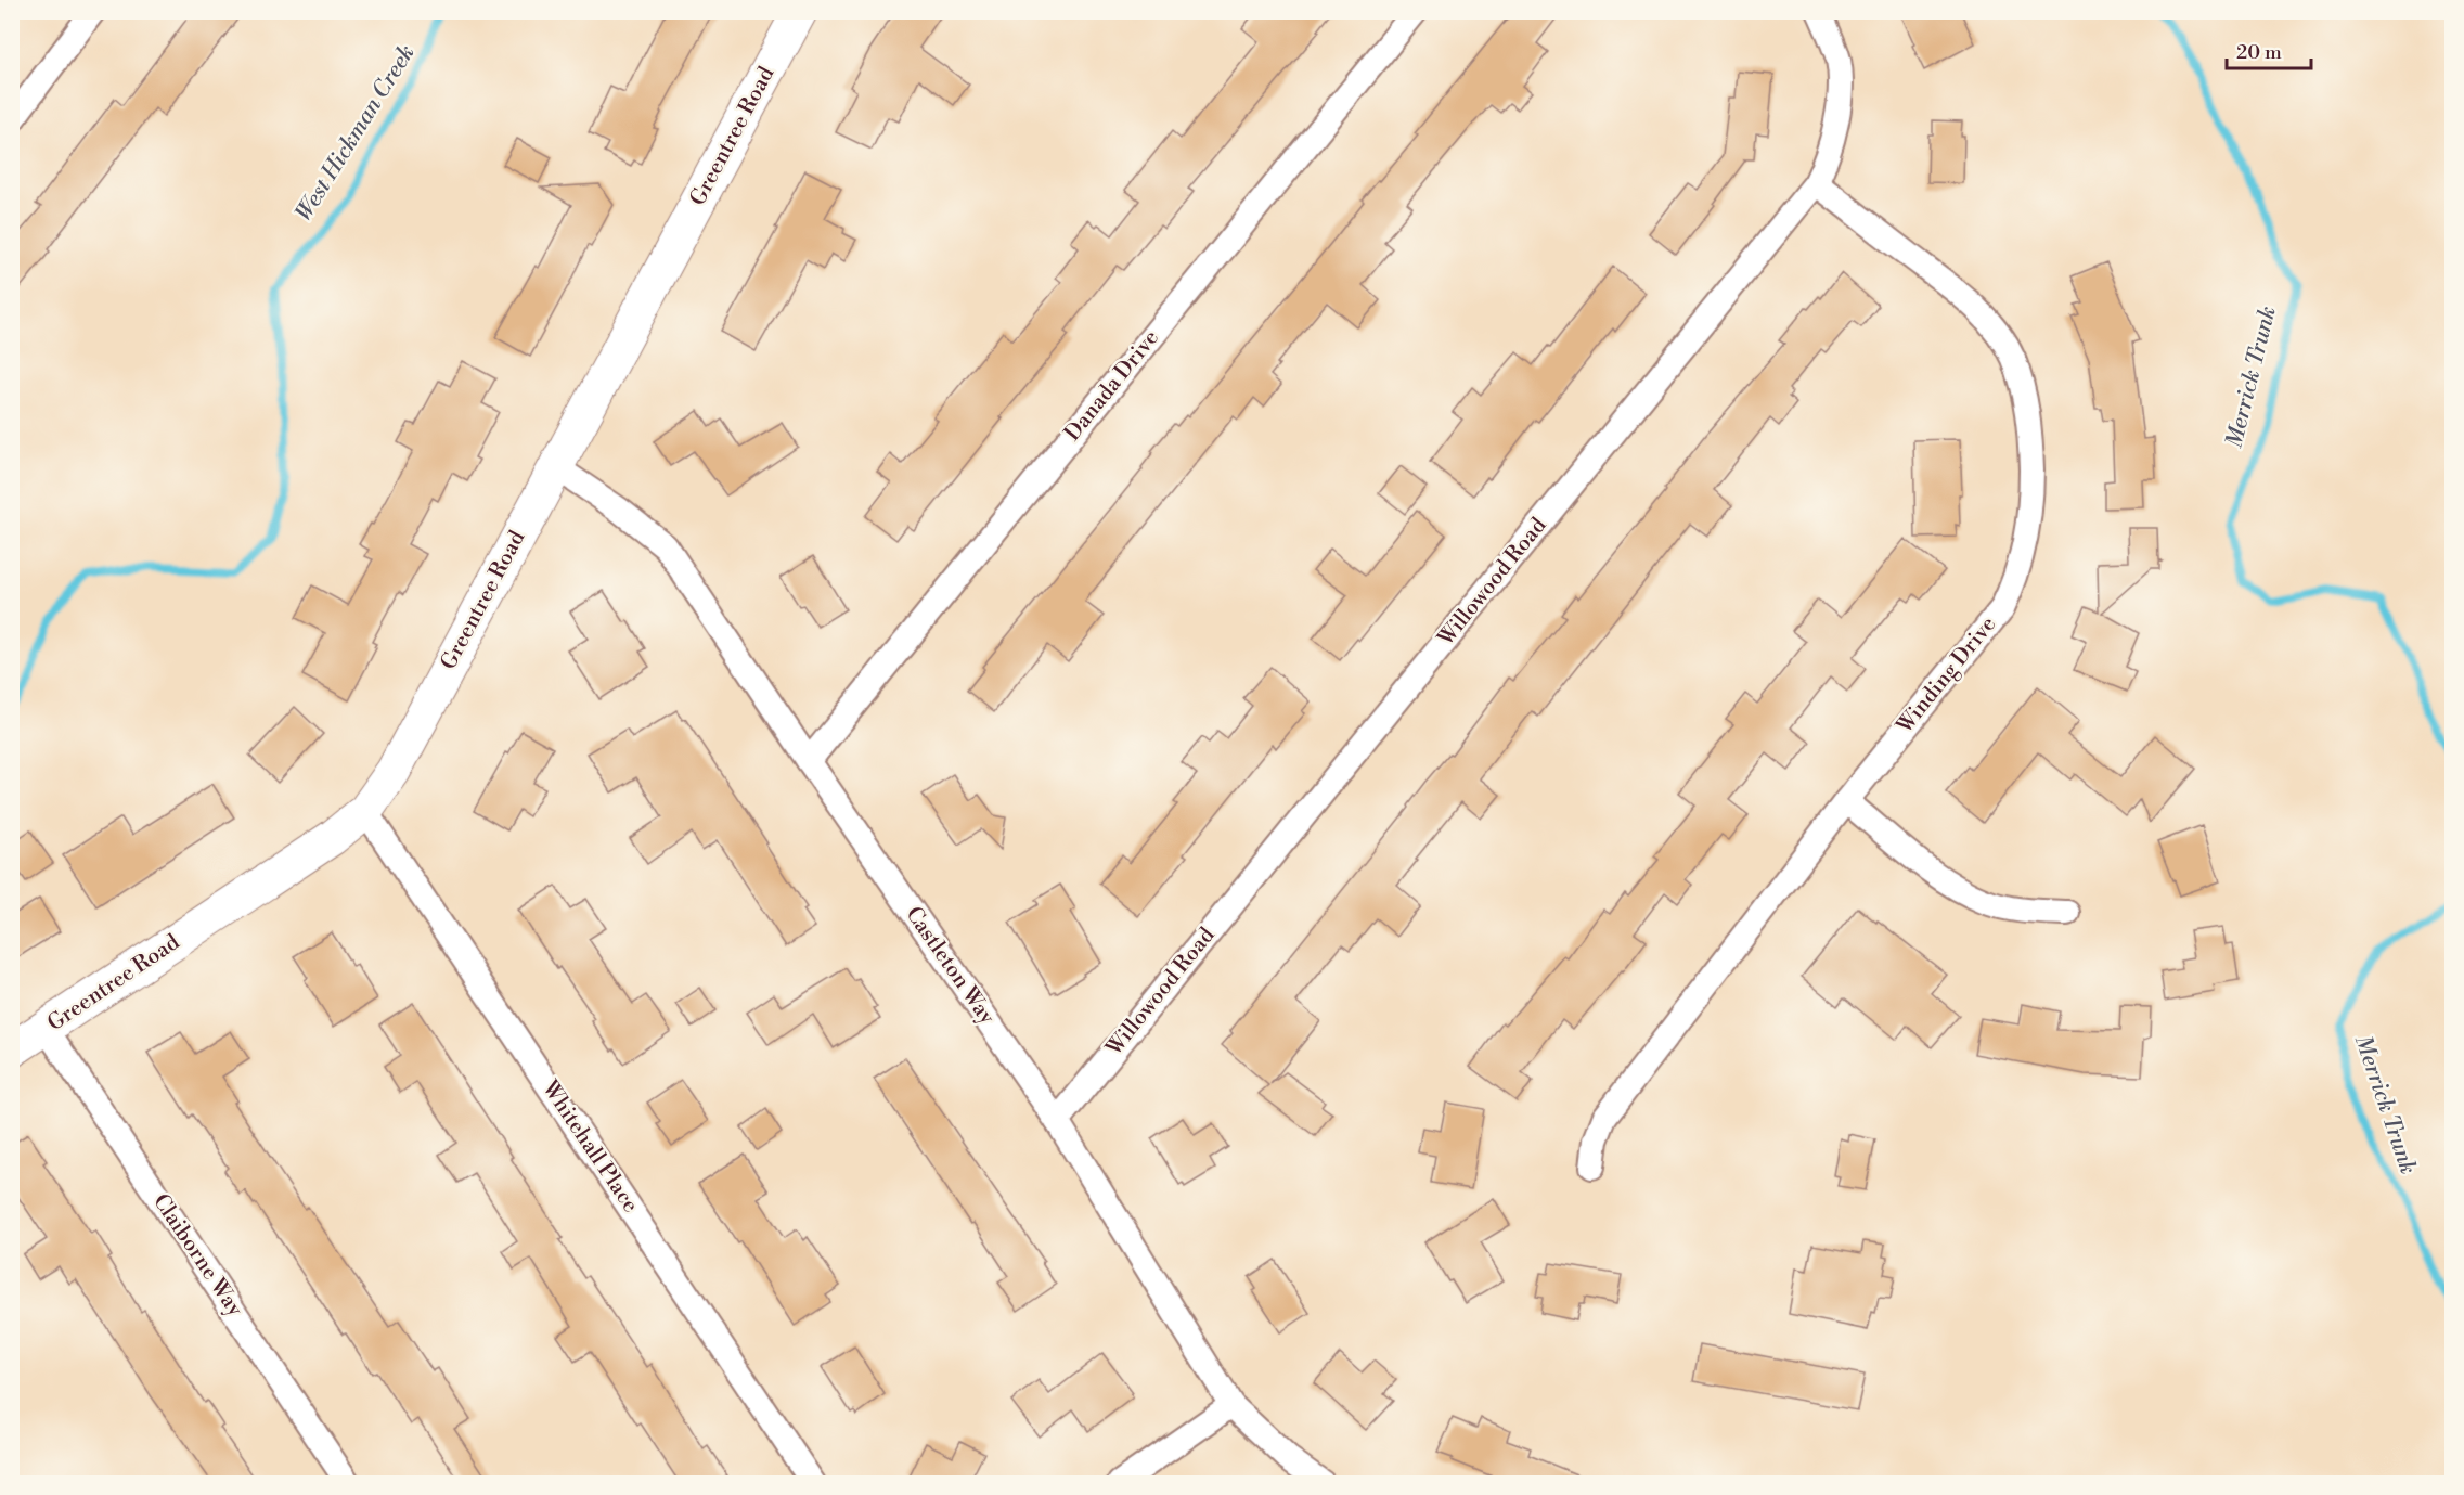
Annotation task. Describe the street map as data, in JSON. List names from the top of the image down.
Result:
{
  "streets": {
    "street": [
      "Greentree Road",
      "Danada Drive",
      "Willowood Road",
      "Winding Drive",
      "Castleton Way",
      "Whitehall Place",
      "Claiborne Way"
    ]
  },
  "crossings": [
    ["Greentree Road", "Castleton Way"],
    ["Greentree Road", "Whitehall Place"],
    ["Greentree Road", "Claiborne Way"],
    ["Danada Drive", "Castleton Way"],
    ["Willowood Road", "Winding Drive"],
    ["Willowood Road", "Castleton Way"]
  ],
  "water": ["West Hickman Creek", "Merrick Trunk"],
  "scale_bar": "20 m"
}
